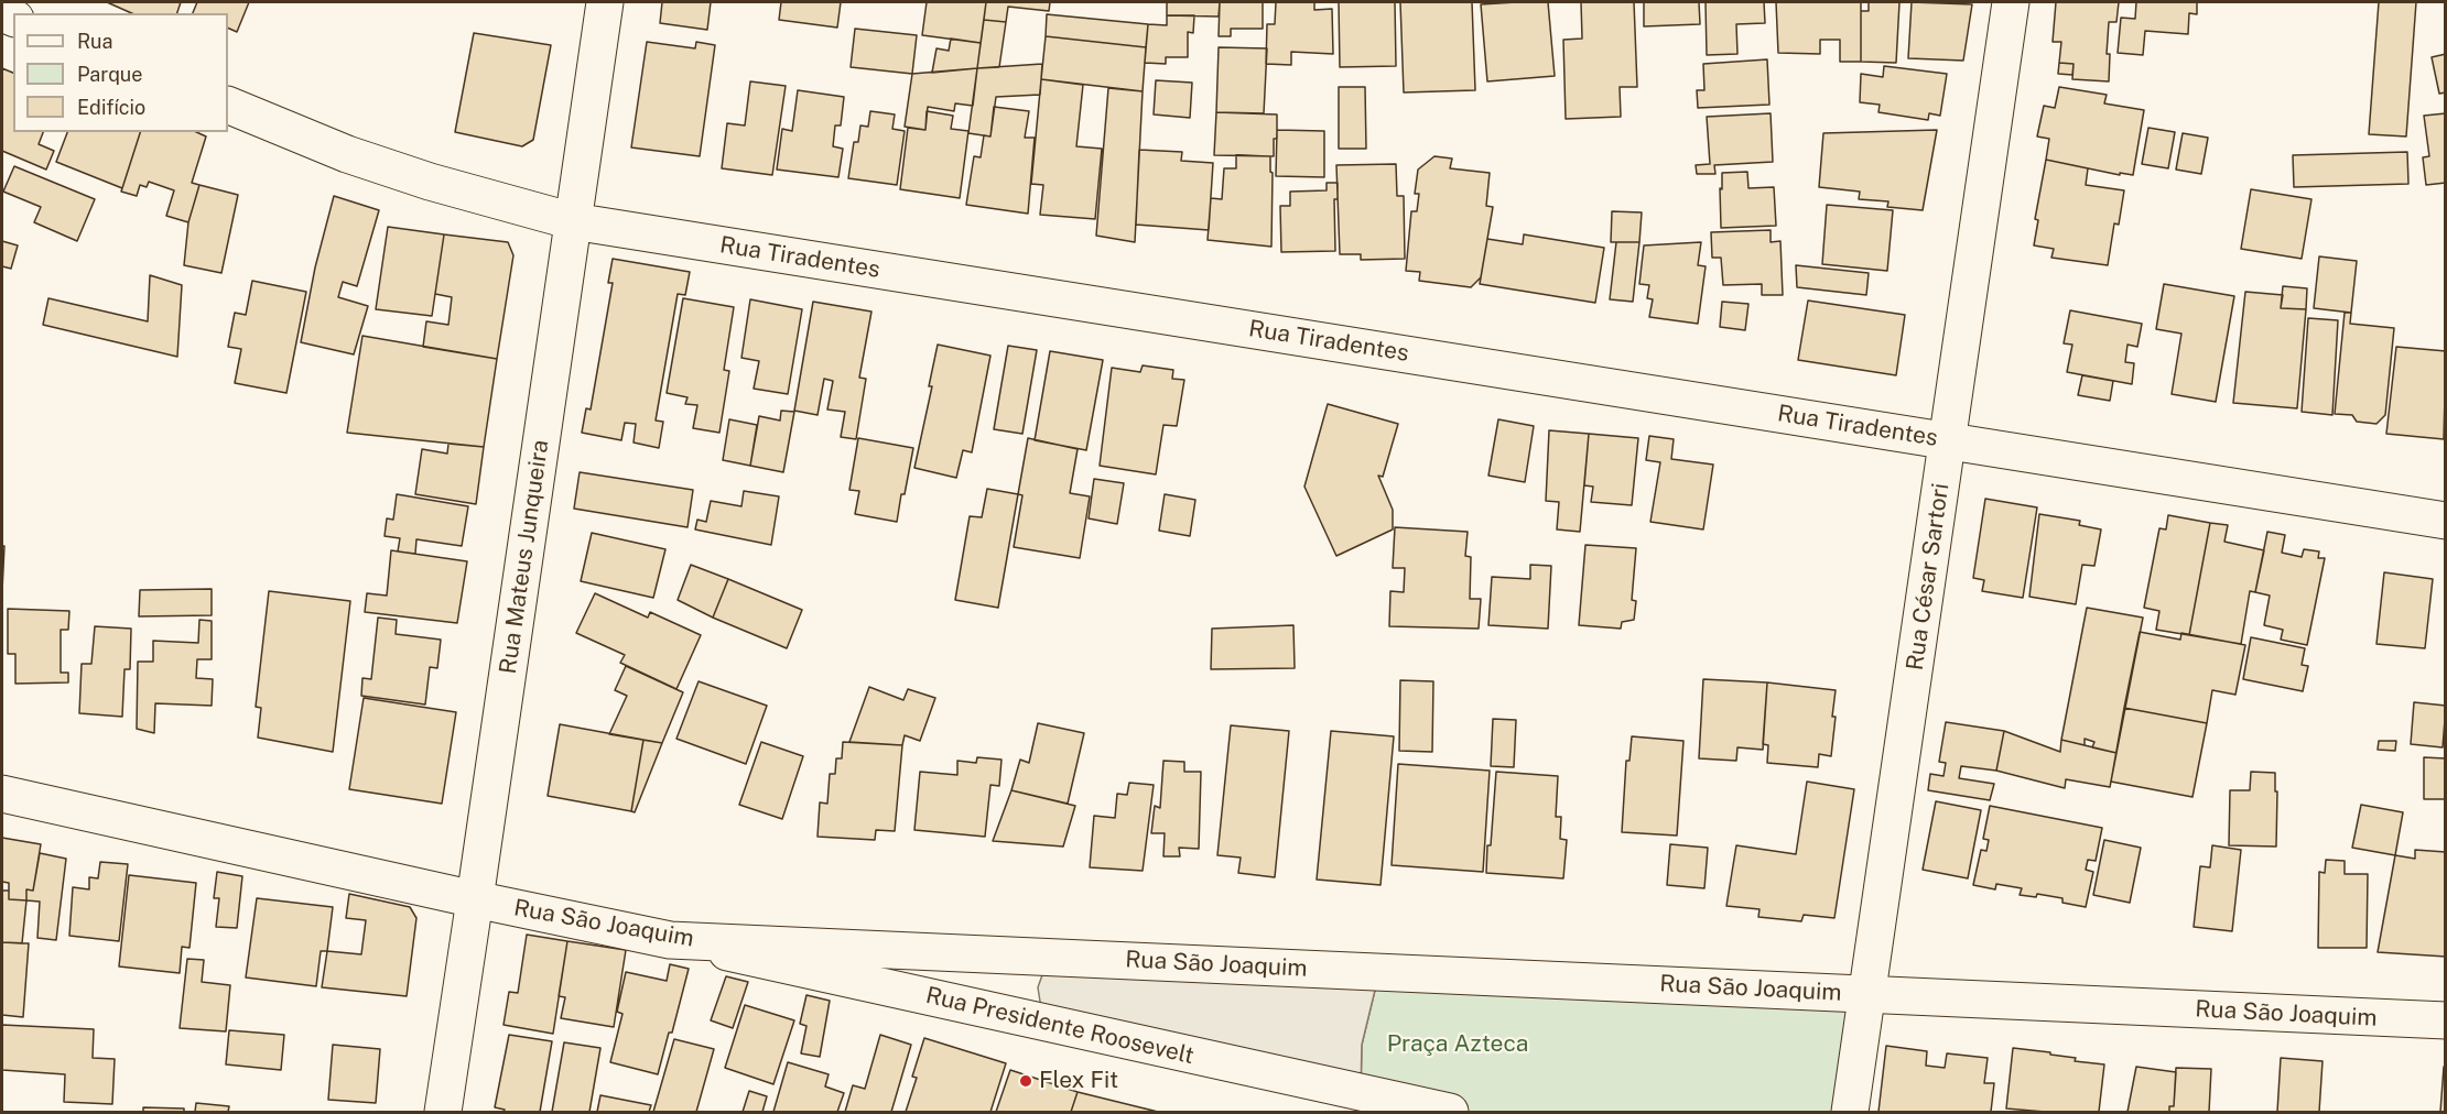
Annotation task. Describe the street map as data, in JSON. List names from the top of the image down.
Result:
{
  "streets": {
    "street": [
      "Rua Tiradentes",
      "Rua Mateus Junqueira",
      "Rua César Sartori",
      "Rua São Joaquim",
      "Rua Presidente Roosevelt"
    ]
  },
  "crossings": [
    ["Rua Tiradentes", "Rua Mateus Junqueira"],
    ["Rua Tiradentes", "Rua César Sartori"],
    ["Rua Mateus Junqueira", "Rua São Joaquim"],
    ["Rua César Sartori", "Rua São Joaquim"],
    ["Rua São Joaquim", "Rua Presidente Roosevelt"]
  ],
  "parks": ["Praça Azteca"],
  "places": ["Flex Fit"],
  "legend": ["Rua", "Parque", "Edifício"]
}
